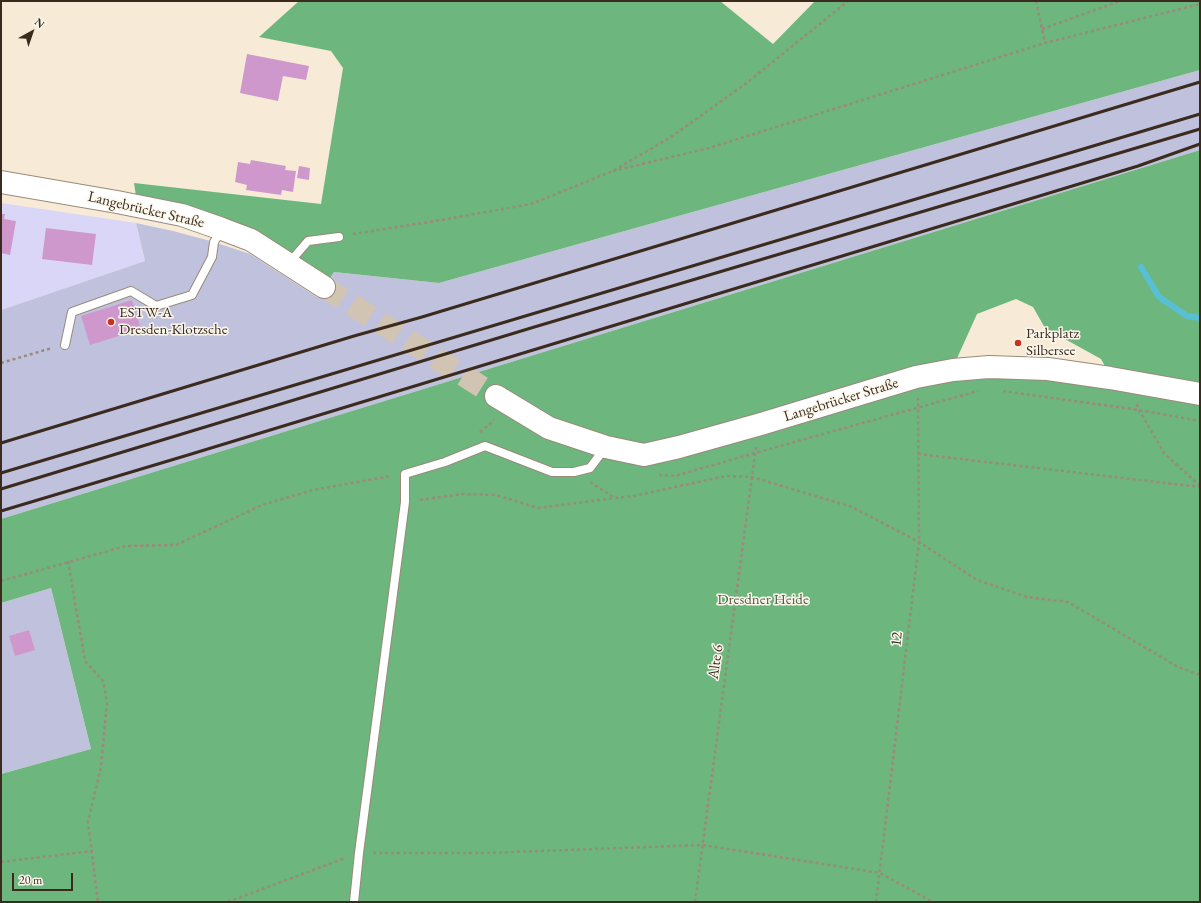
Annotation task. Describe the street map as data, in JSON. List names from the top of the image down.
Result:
{
  "streets": {
    "main road": ["Langebrücker Straße"],
    "path": ["12", "Alte 6"]
  },
  "crossings": [
    ["Langebrücker Straße", "12"],
    ["Langebrücker Straße", "Alte 6"]
  ],
  "parks": ["Dresdner Heide"],
  "places": ["ESTW-A Dresden-Klotzsche", "Parkplatz Silbersee"],
  "scale_bar": "20 m",
  "north": "top right"
}
